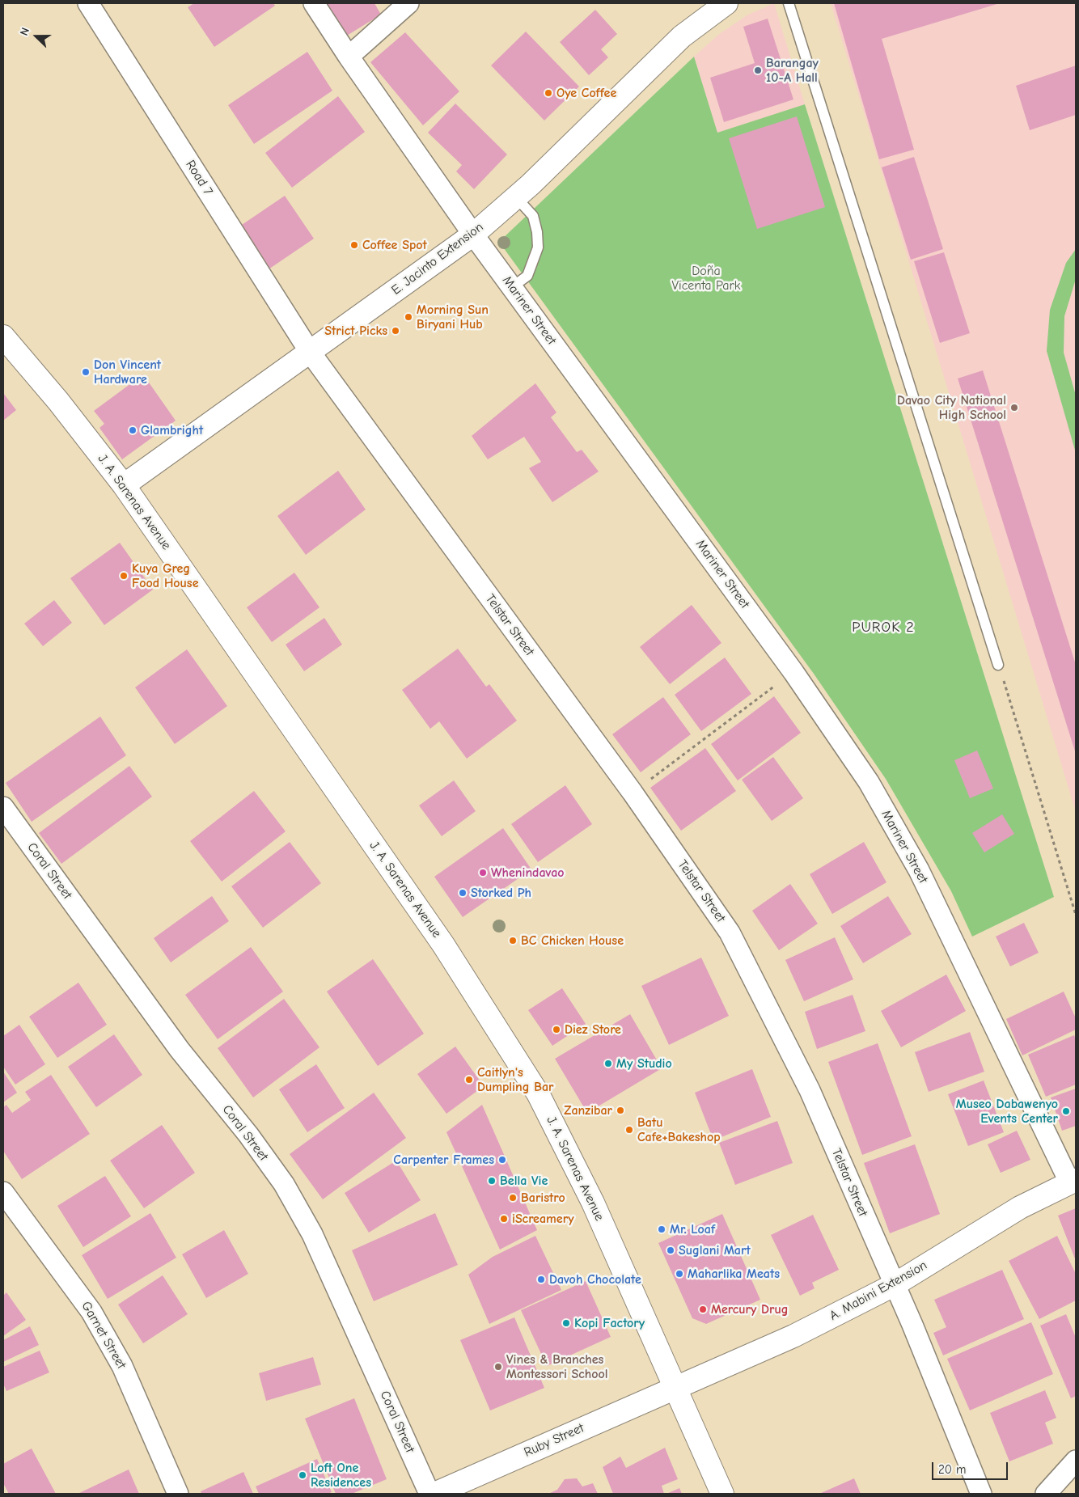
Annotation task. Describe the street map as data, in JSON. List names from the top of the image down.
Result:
{
  "streets": {
    "main road": [
      "E. Jacinto Extension",
      "J. A. Sarenas Avenue",
      "A. Mabini Extension",
      "Ruby Street"
    ],
    "street": [
      "Road 7",
      "Mariner Street",
      "Telstar Street",
      "Coral Street",
      "Garnet Street"
    ]
  },
  "crossings": [
    ["Road 7", "E. Jacinto Extension"],
    ["Road 7", "Telstar Street"],
    ["E. Jacinto Extension", "Mariner Street"],
    ["E. Jacinto Extension", "J. A. Sarenas Avenue"],
    ["E. Jacinto Extension", "Telstar Street"],
    ["Mariner Street", "A. Mabini Extension"],
    ["J. A. Sarenas Avenue", "A. Mabini Extension"],
    ["J. A. Sarenas Avenue", "Ruby Street"],
    ["Telstar Street", "A. Mabini Extension"],
    ["A. Mabini Extension", "Ruby Street"]
  ],
  "districts": ["PUROK 2"],
  "parks": ["Doña Vicenta Park"],
  "places": [
    "Barangay 10-A Hall",
    "Oye Coffee",
    "Coffee Spot",
    "Morning Sun Biryani Hub",
    "Strict Picks",
    "Don Vincent Hardware",
    "Davao City National High School",
    "Glambright",
    "Kuya Greg Food House",
    "Whenindavao",
    "Storked Ph",
    "BC Chicken House",
    "Diez Store",
    "My Studio",
    "Caitlyn's Dumpling Bar",
    "Zanzibar",
    "Museo Dabawenyo Events Center",
    "Batu Cafe+Bakeshop",
    "Carpenter Frames",
    "Bella Vie",
    "Baristro",
    "iScreamery",
    "Mr. Loaf",
    "Suglani Mart",
    "Maharlika Meats",
    "Davoh Chocolate",
    "Mercury Drug",
    "Kopi Factory",
    "Vines & Branches Montessori School",
    "Loft One Residences"
  ],
  "scale_bar": "20 m",
  "north": "left"
}
